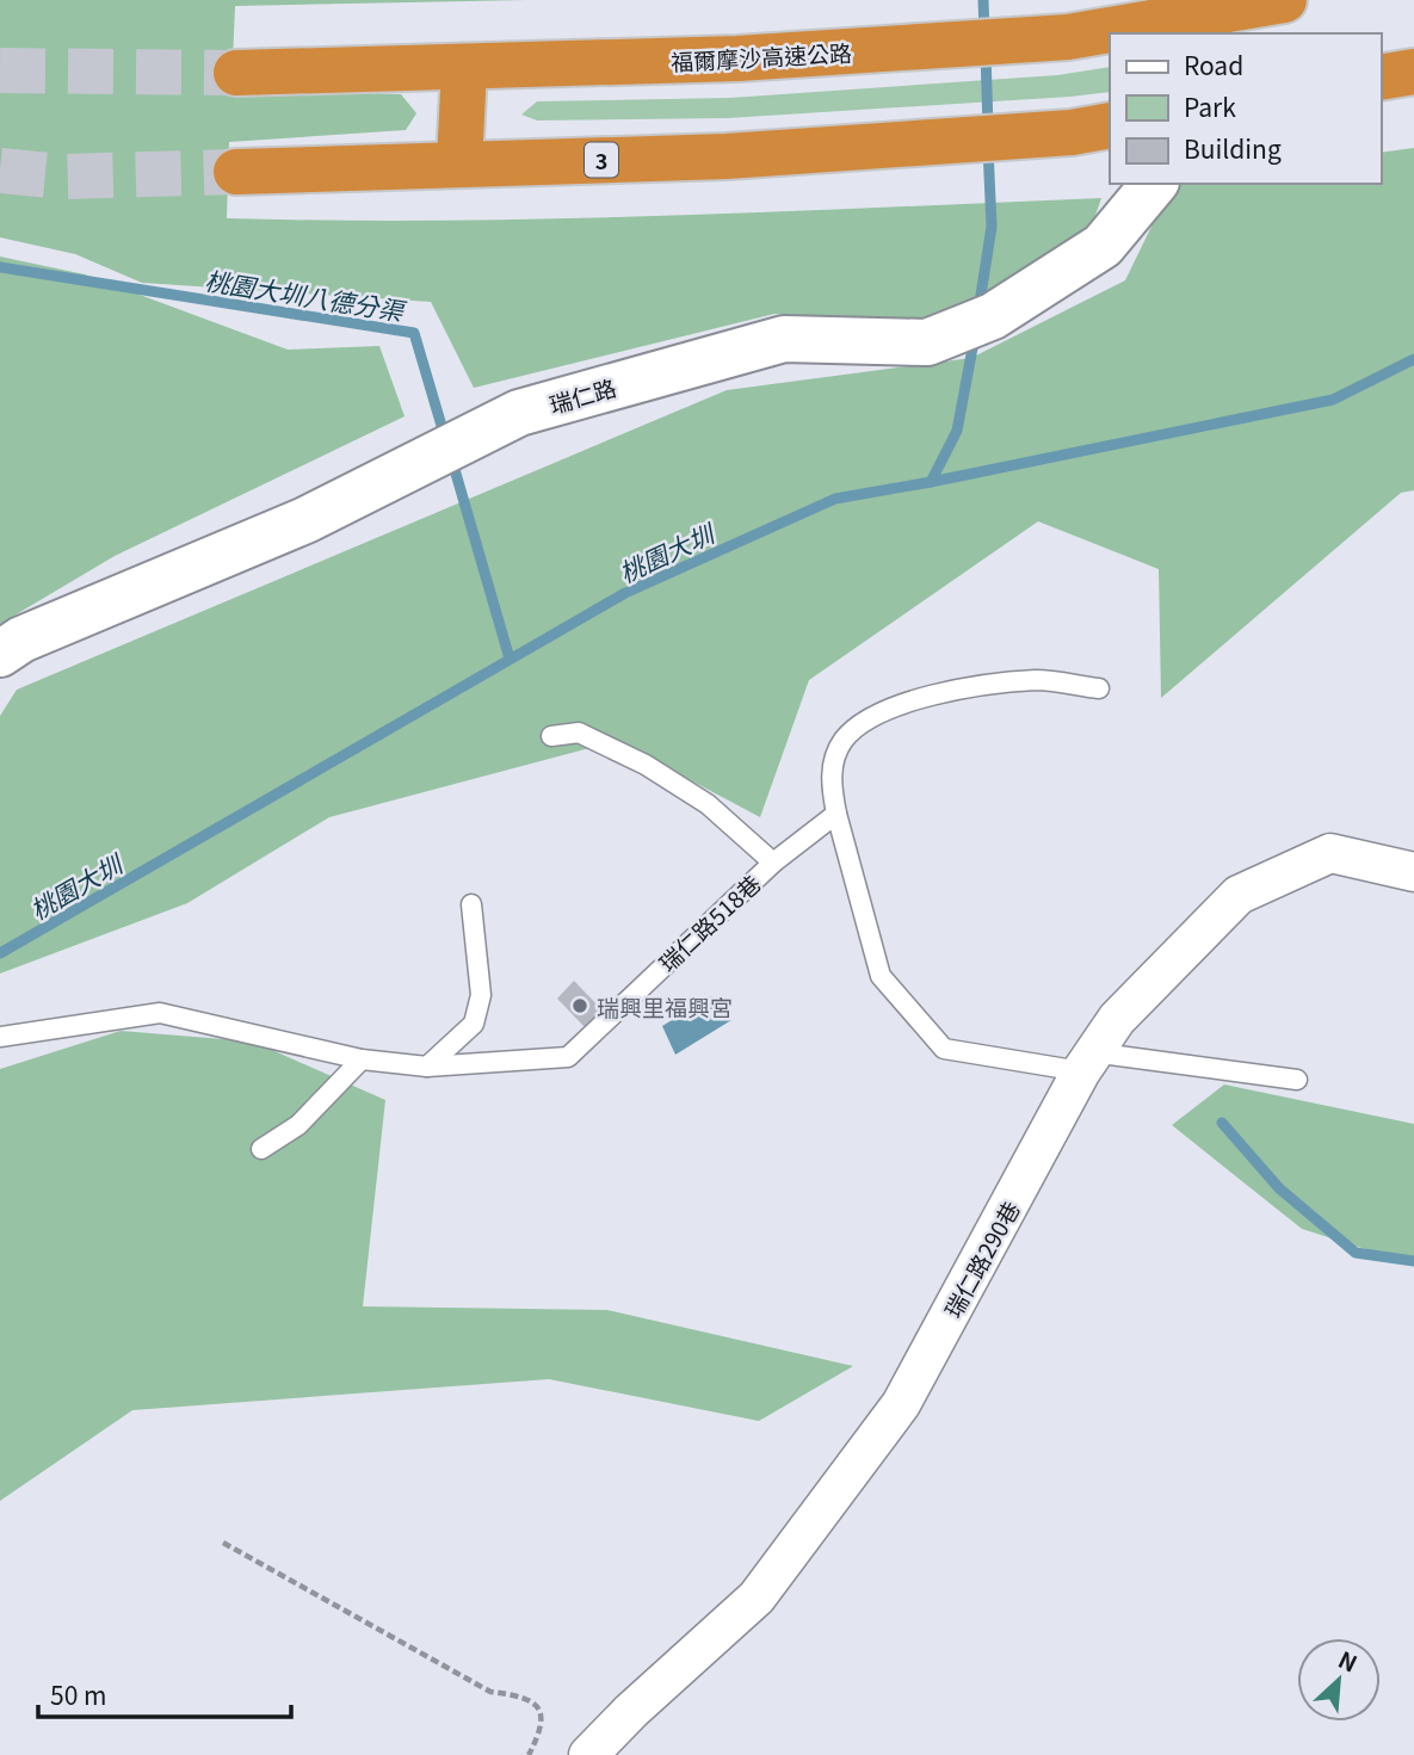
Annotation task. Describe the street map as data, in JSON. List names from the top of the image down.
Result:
{
  "streets": {
    "highway": ["福爾摩沙高速公路", "3"],
    "street": ["瑞仁路", "瑞仁路290巷"],
    "lane": ["瑞仁路518巷"]
  },
  "water": ["桃園大圳八德分渠", "桃園大圳"],
  "places": ["瑞興里福興宮"],
  "legend": ["Road", "Park", "Building"],
  "scale_bar": "50 m",
  "north": "top right"
}
